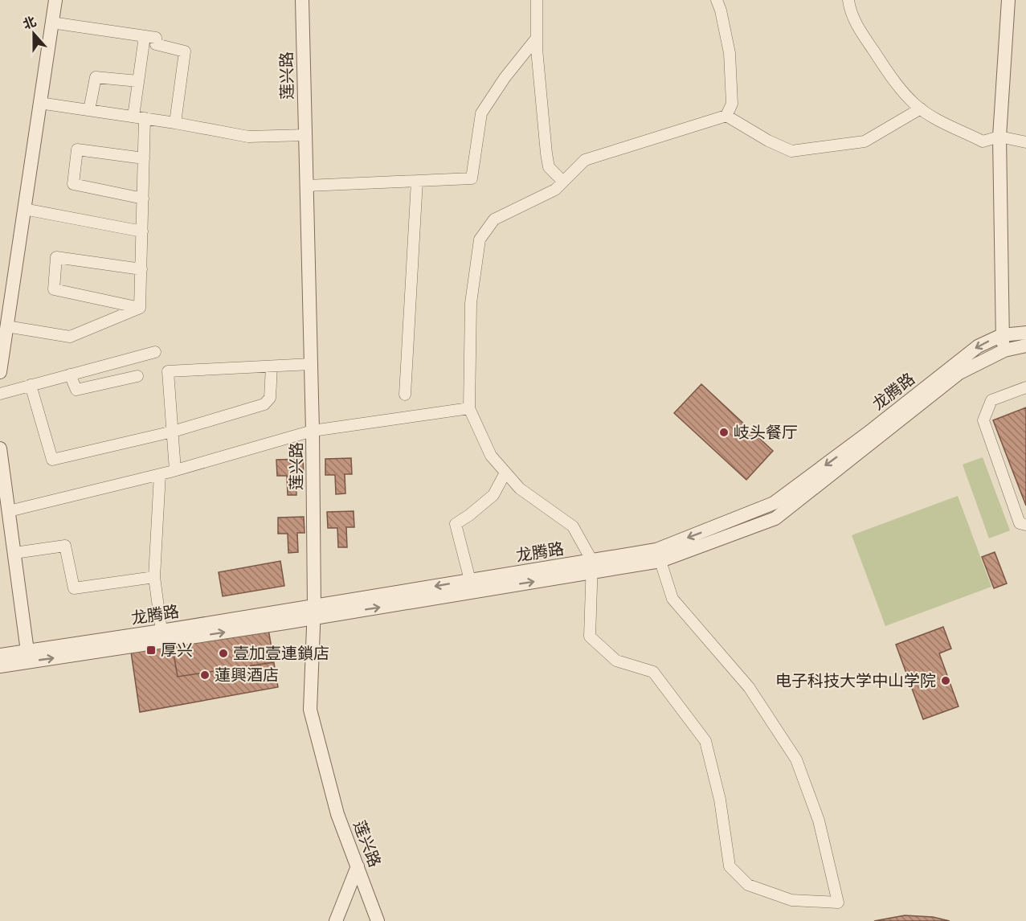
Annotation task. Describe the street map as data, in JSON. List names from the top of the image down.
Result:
{
  "streets": {
    "street": ["莲兴路", "龙腾路"]
  },
  "crossings": [
    ["莲兴路", "龙腾路"]
  ],
  "places": {
    "other": [
      "岐头餐厅",
      "壹加壹連鎖店",
      "蓮興酒店",
      "电子科技大学中山学院"
    ],
    "transit": ["厚兴"]
  },
  "north": "top"
}
